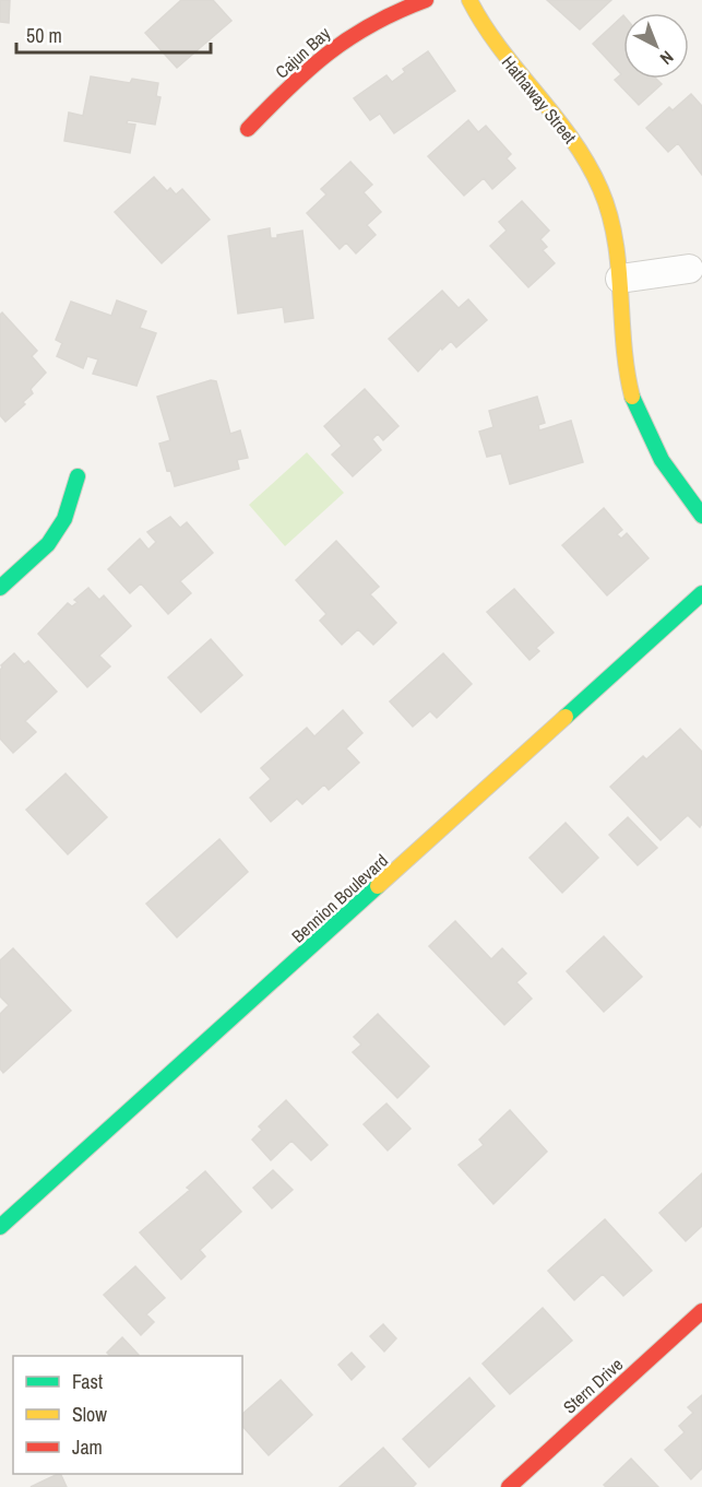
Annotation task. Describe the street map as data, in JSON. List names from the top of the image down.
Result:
{
  "streets": {
    "street": [
      "Cajun Bay",
      "Hathaway Street",
      "Bennion Boulevard",
      "Stern Drive"
    ]
  },
  "legend": ["Fast", "Slow", "Jam"],
  "scale_bar": "50 m",
  "north": "bottom right"
}
